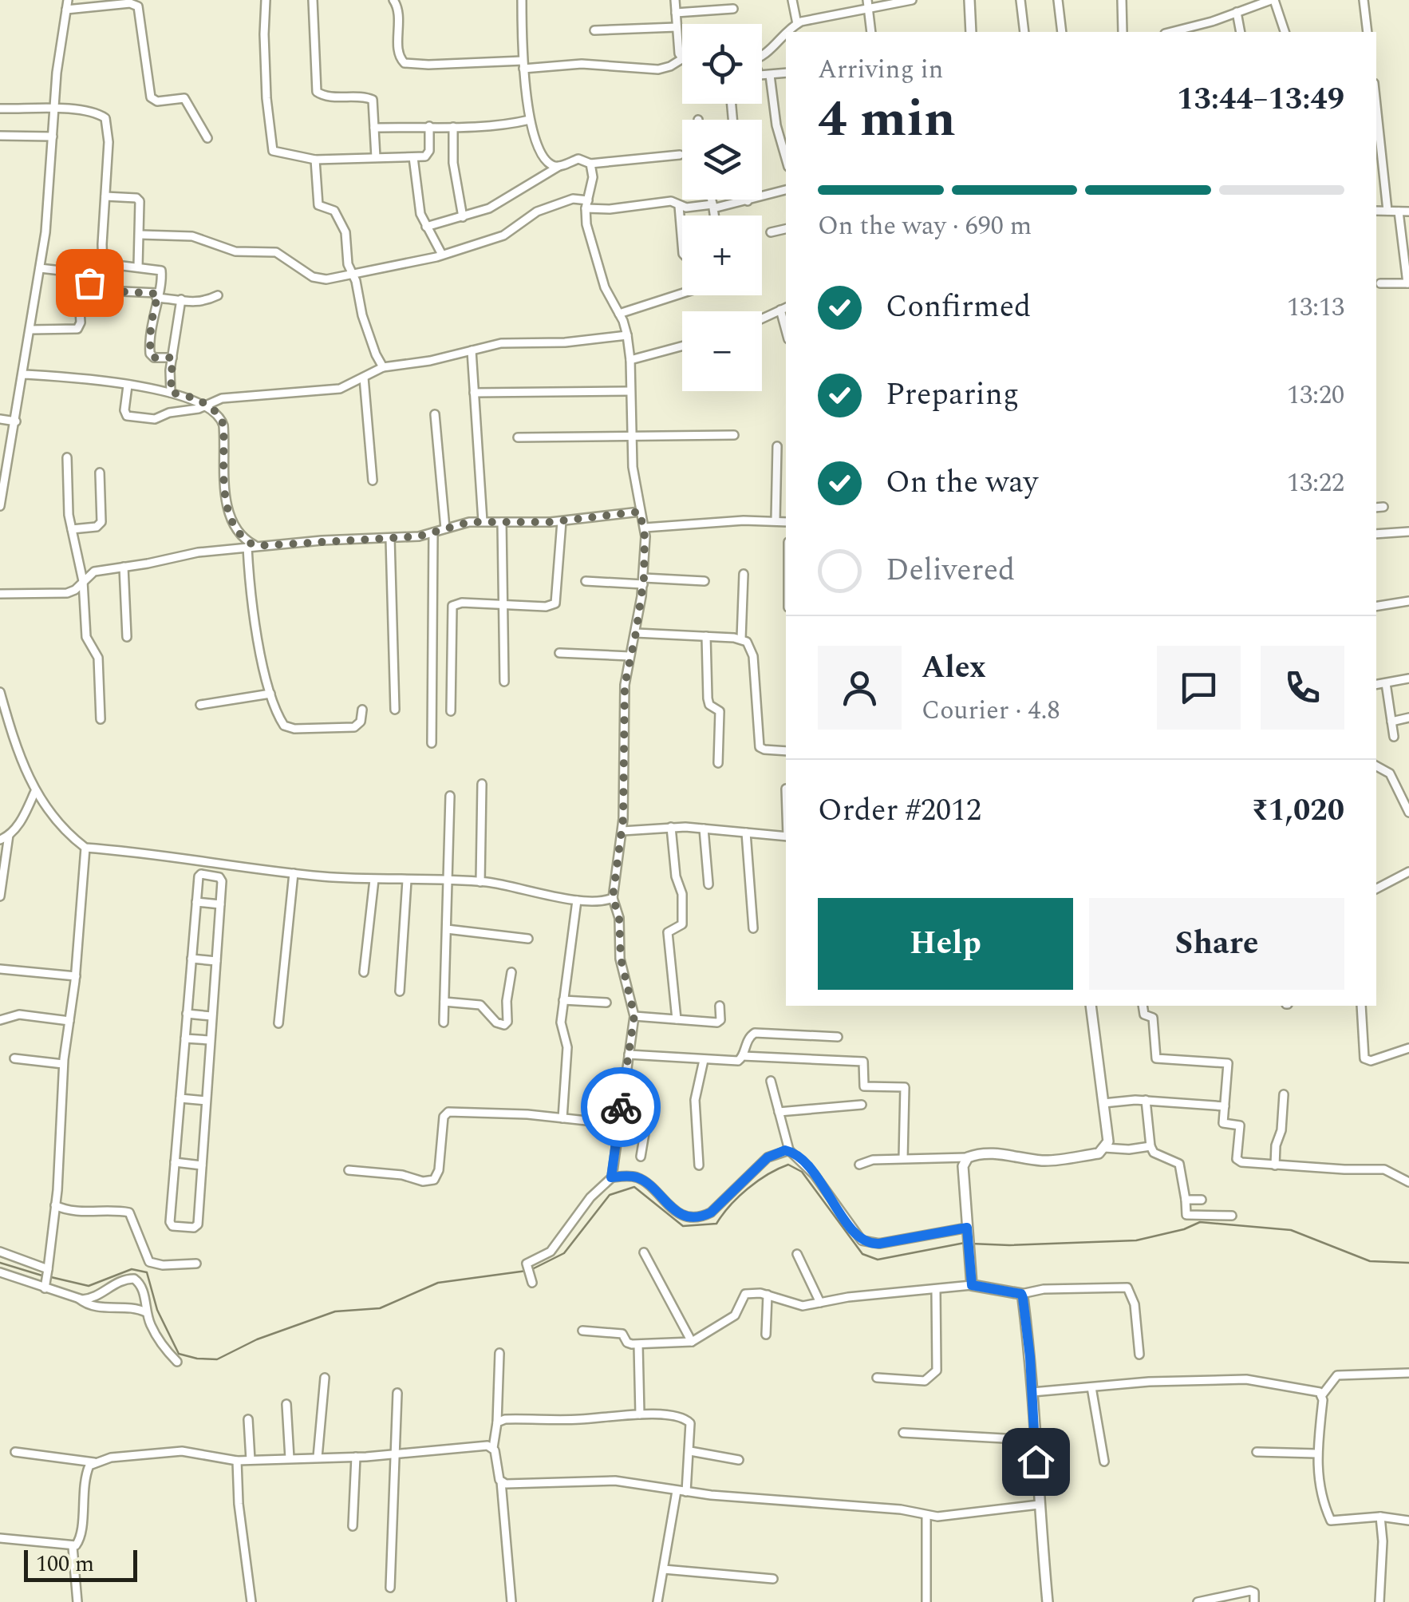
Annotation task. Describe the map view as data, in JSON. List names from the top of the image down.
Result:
{
  "scale_bar": "100 m",
  "page": {
    "map_buttons": ["+", "−"],
    "heading": ["4 min", "Arriving in", "13:44–13:49"],
    "panel": [
      "Alex",
      "Courier · 4.8",
      "Order #2012",
      "₹1,020"
    ],
    "bar": "On the way · 690 m",
    "list": [
      ["Confirmed", "13:13"],
      ["Preparing", "13:20"],
      ["On the way", "13:22"],
      "Delivered"
    ],
    "buttons": ["Help", "Share"],
    "scale": "100 m"
  }
}
